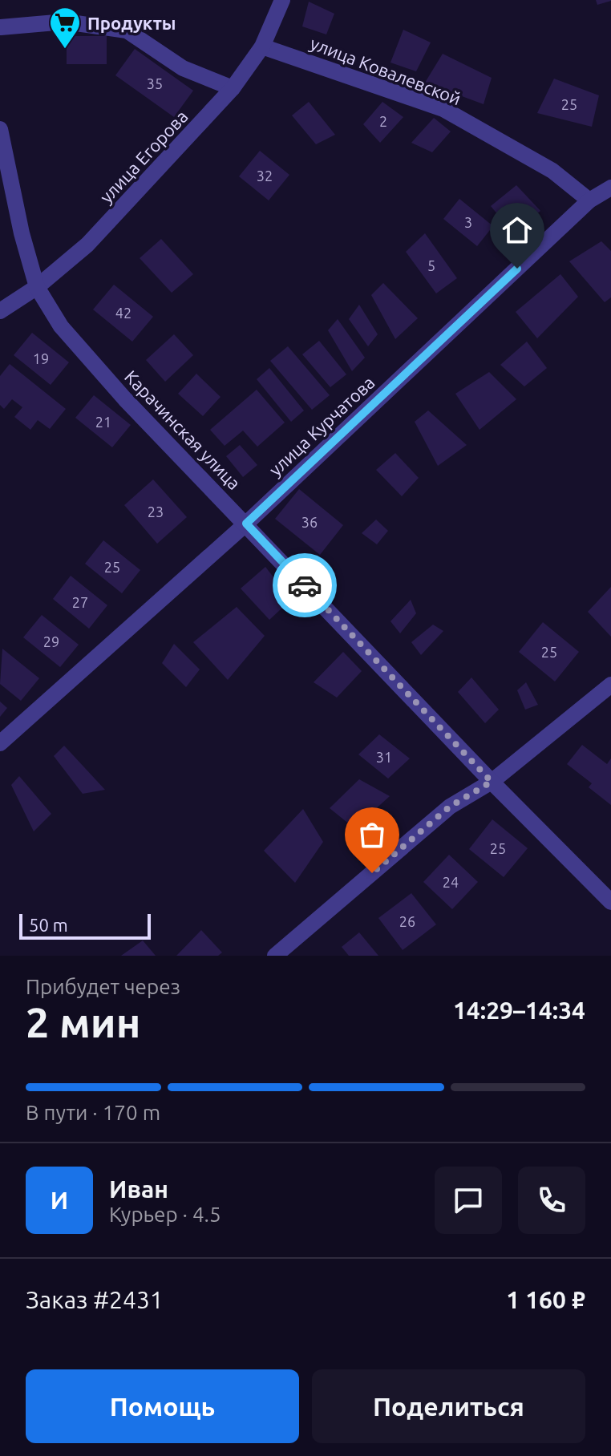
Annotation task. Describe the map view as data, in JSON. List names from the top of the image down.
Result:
{
  "streets": {
    "street": [
      "улица Ковалевской",
      "улица Егорова",
      "улица Курчатова",
      "Карачинская улица"
    ]
  },
  "crossings": [
    ["улица Ковалевской", "улица Егорова"],
    ["улица Ковалевской", "улица Курчатова"],
    ["улица Егорова", "Карачинская улица"],
    ["улица Курчатова", "Карачинская улица"]
  ],
  "places": {
    "supermarket": ["Продукты"]
  },
  "house_numbers": [
    "35",
    "25",
    "2",
    "32",
    "3",
    "5",
    "42",
    "19",
    "21",
    "23",
    "36",
    "25",
    "27",
    "29",
    "25",
    "31",
    "25",
    "24",
    "26"
  ],
  "scale_bar": "50 m",
  "page": {
    "scale": "50 m",
    "heading": ["2 мин", "Прибудет через", "14:29–14:34"],
    "panel": [
      "Иван",
      "Курьер · 4.5",
      "Заказ #2431",
      "1 160 ₽"
    ],
    "bar": "В пути · 170 m",
    "round": "И",
    "buttons": ["Помощь", "Поделиться"]
  }
}
